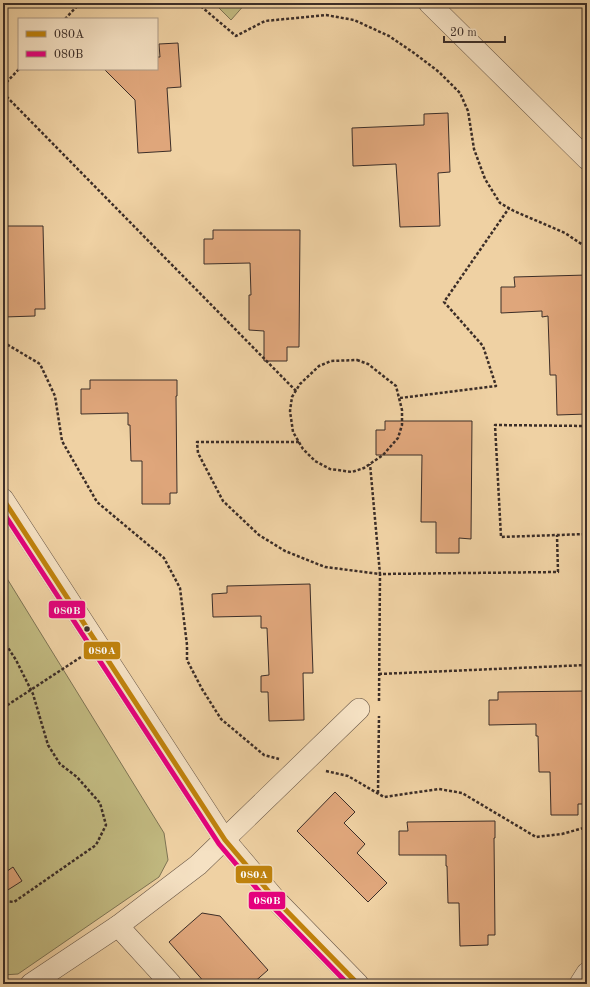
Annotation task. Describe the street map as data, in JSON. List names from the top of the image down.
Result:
{
  "lines": ["transit line 080A", "transit line 080B"],
  "legend": ["080A", "080B"],
  "scale_bar": "20 m"
}
